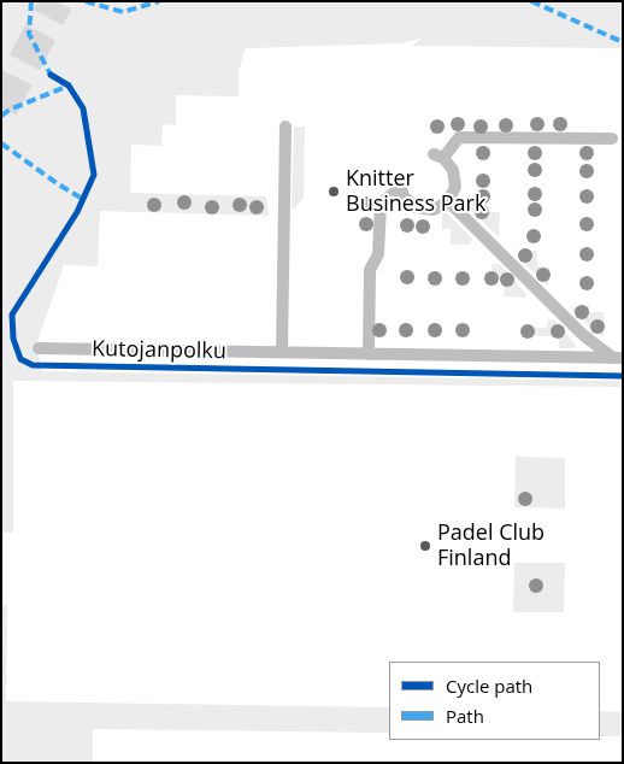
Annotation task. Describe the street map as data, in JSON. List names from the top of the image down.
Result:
{
  "streets": {
    "cycle path": ["Kutojanpolku"]
  },
  "places": ["Knitter Business Park", "Padel Club Finland"],
  "legend": ["Cycle path", "Path"]
}
